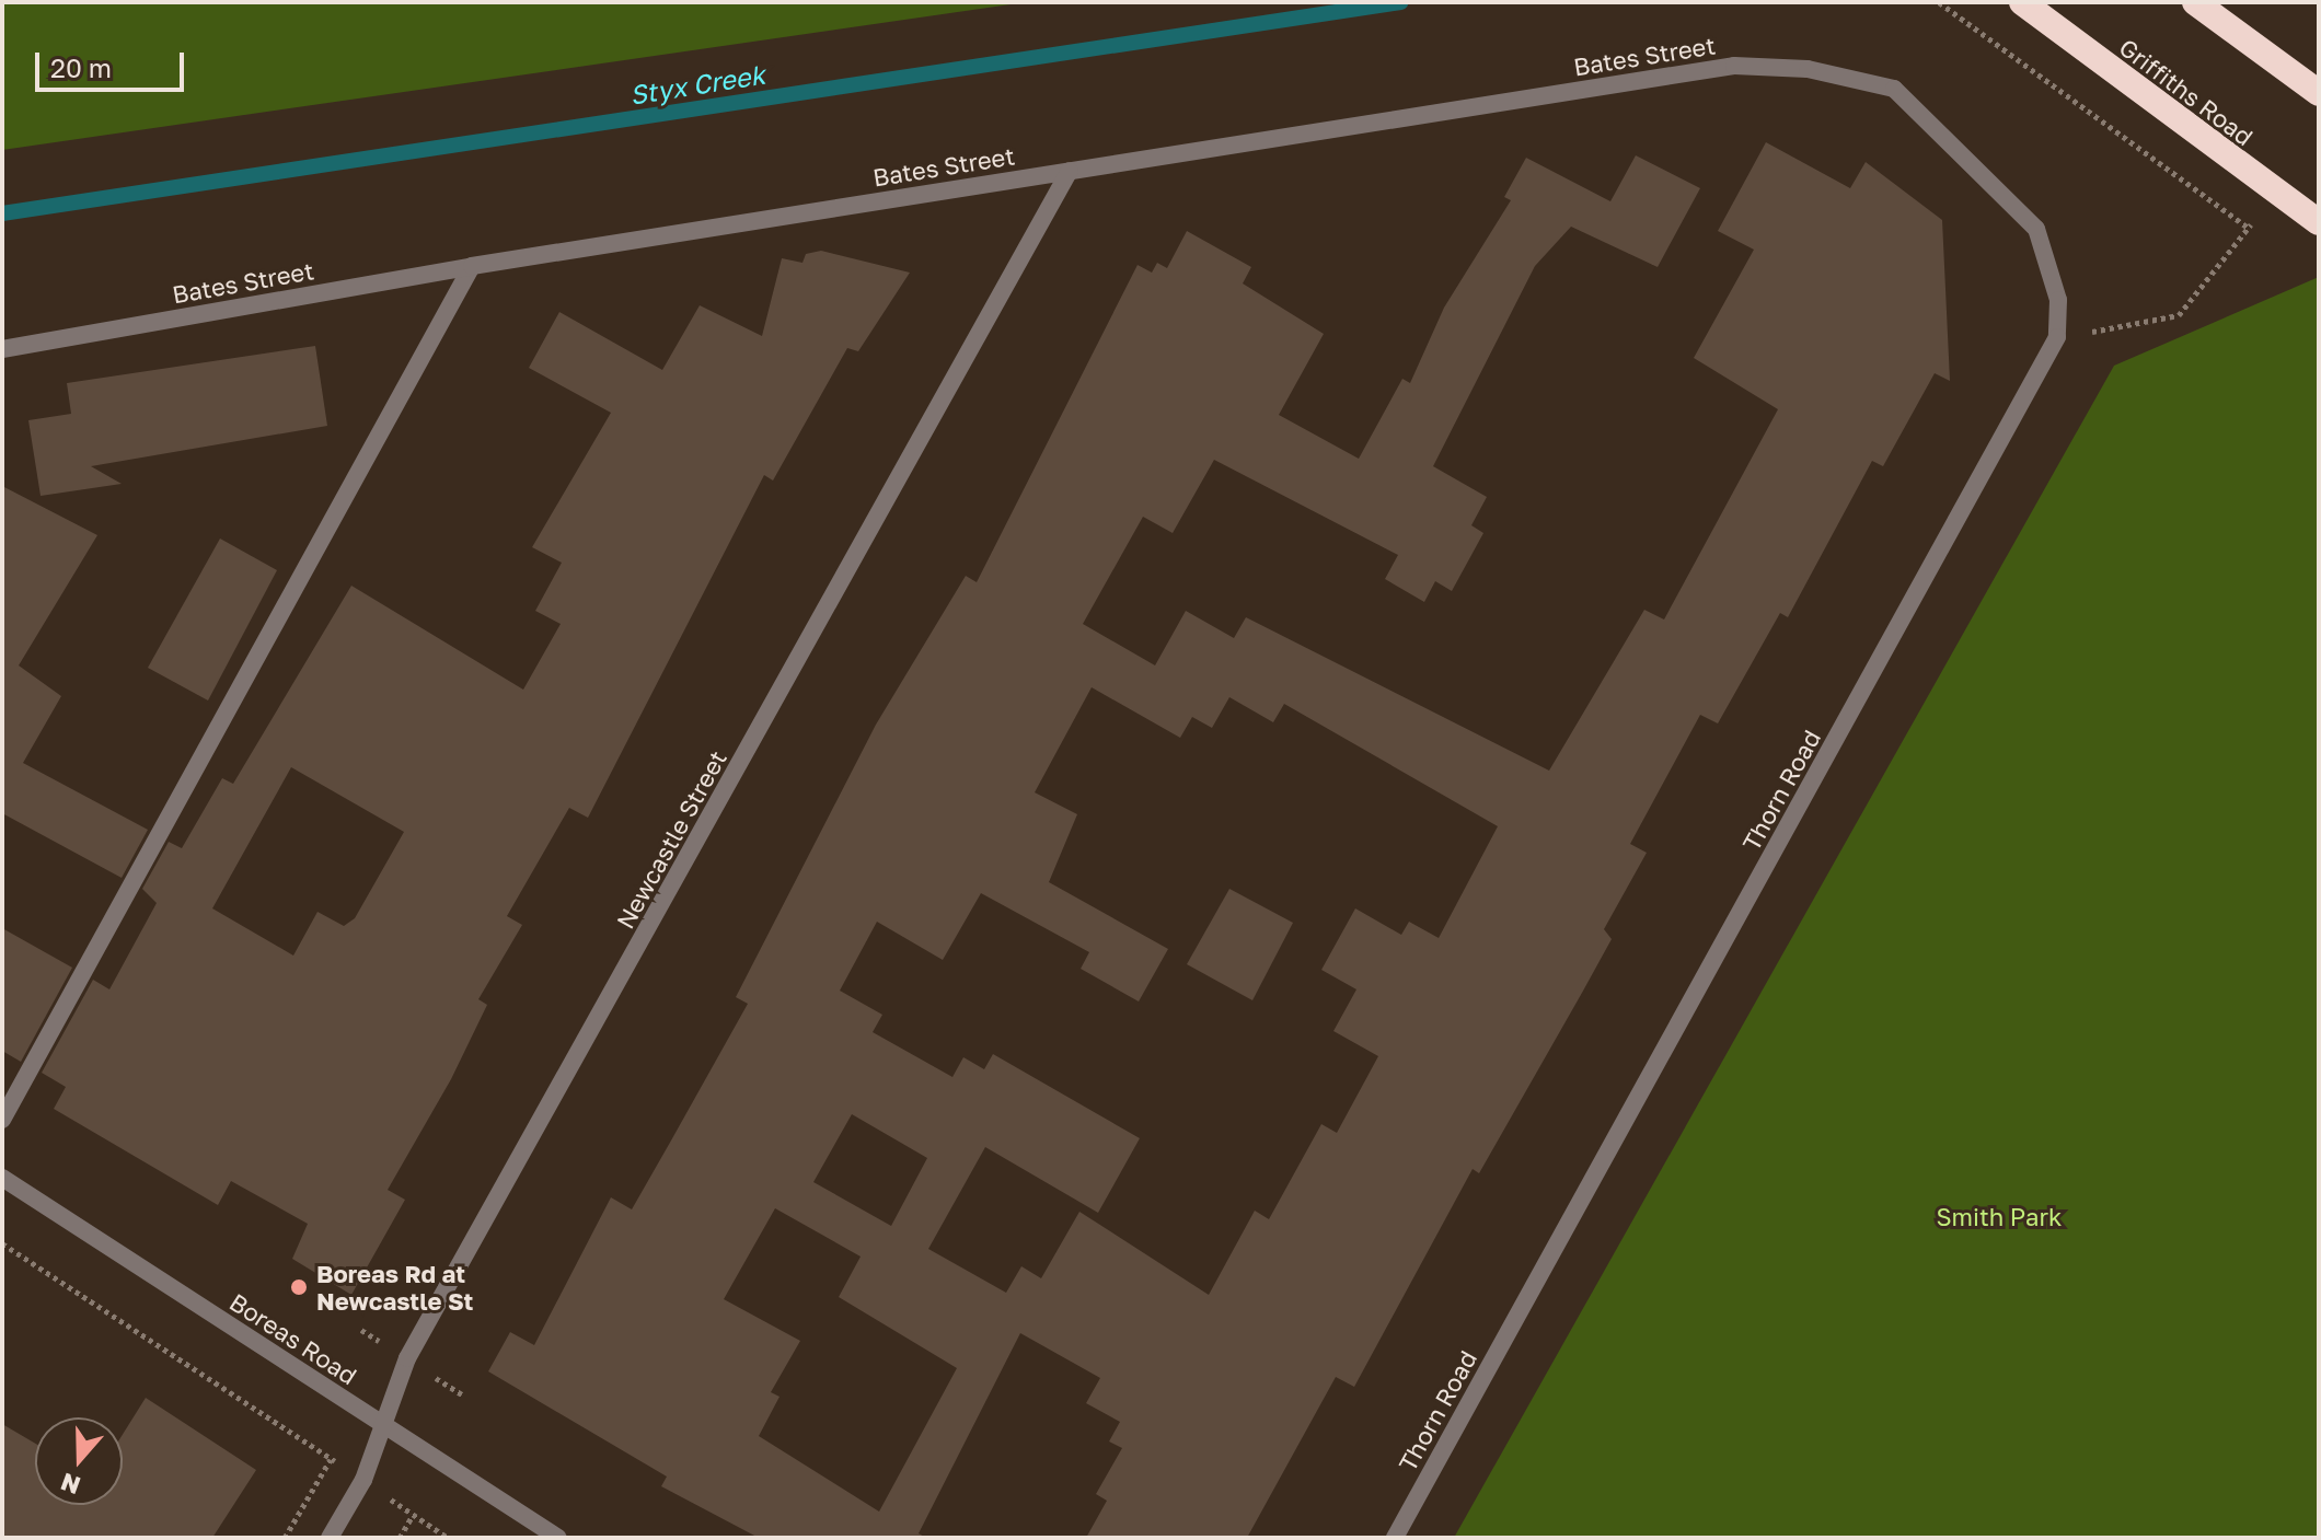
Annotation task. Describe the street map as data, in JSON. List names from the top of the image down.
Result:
{
  "streets": {
    "highway": ["Griffiths Road"],
    "street": [
      "Bates Street",
      "Thorn Road",
      "Newcastle Street",
      "Boreas Road"
    ]
  },
  "crossings": [
    ["Bates Street", "Thorn Road"],
    ["Bates Street", "Newcastle Street"],
    ["Newcastle Street", "Boreas Road"]
  ],
  "water": ["Styx Creek"],
  "parks": ["Smith Park"],
  "places": ["Boreas Rd at Newcastle St"],
  "scale_bar": "20 m",
  "north": "bottom"
}
